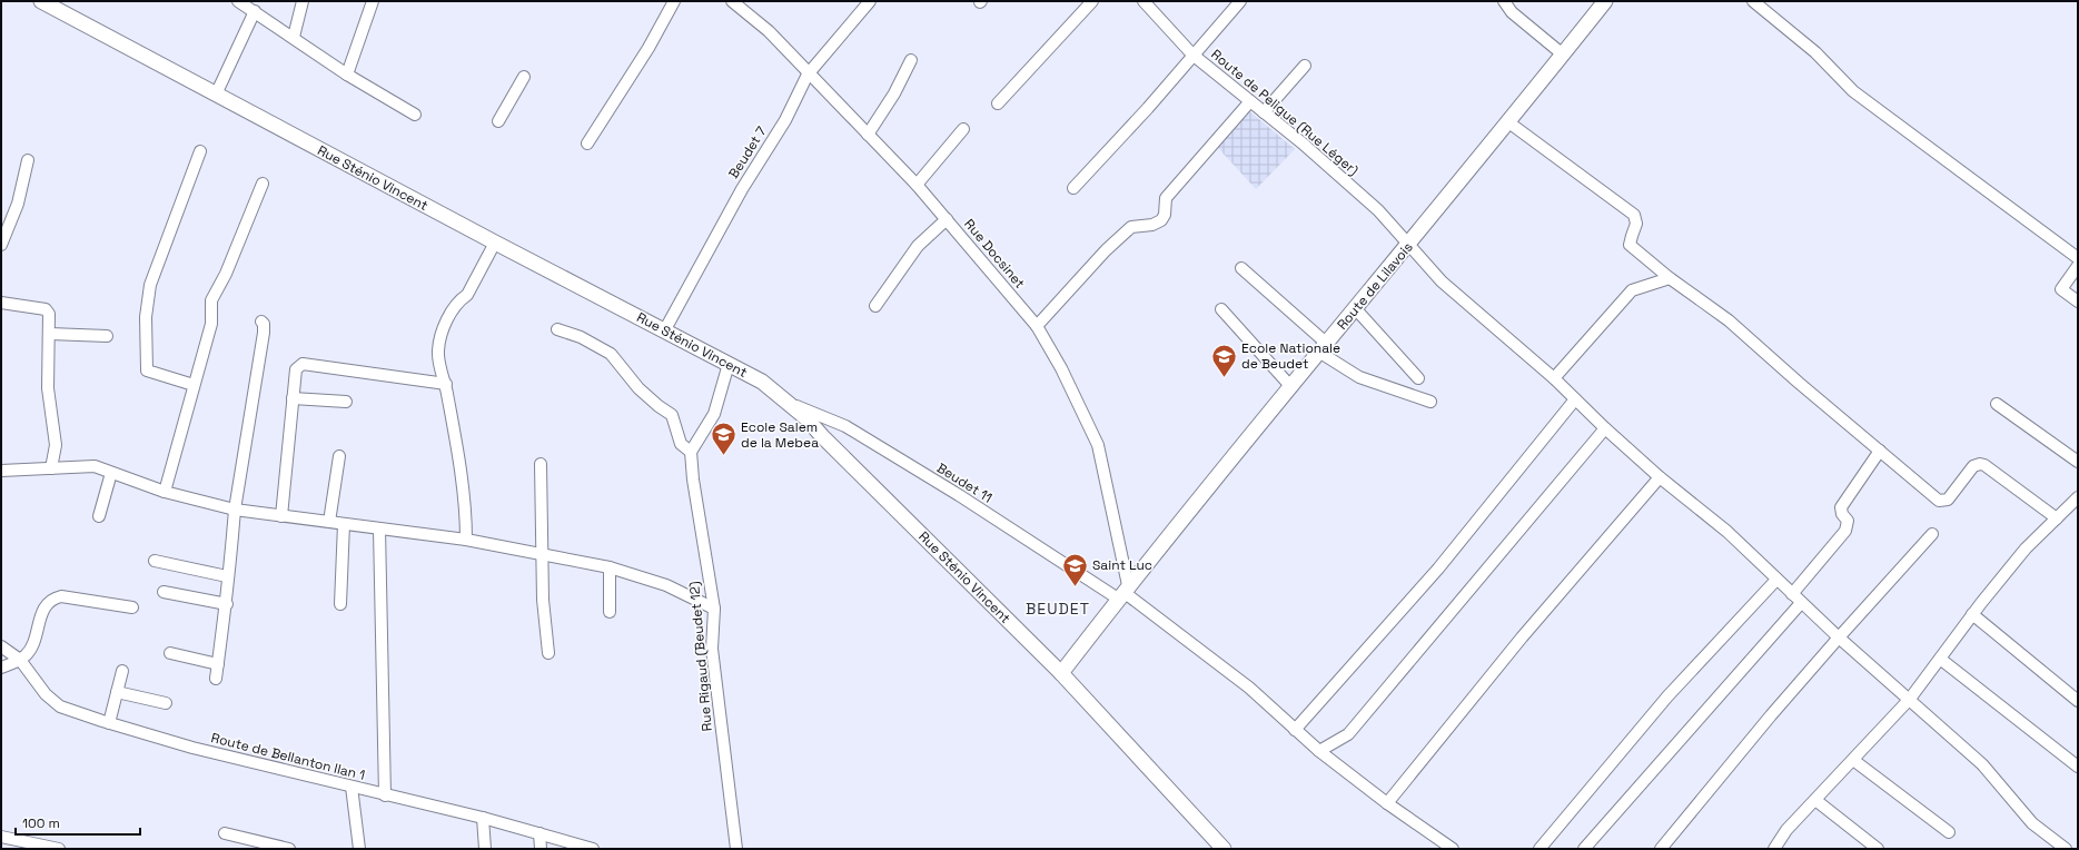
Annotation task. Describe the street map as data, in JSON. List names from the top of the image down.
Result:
{
  "streets": {
    "main road": ["Rue Sténio Vincent", "Route de Lilavois"],
    "street": [
      "Route de Peligue (Rue Léger)",
      "Beudet 7",
      "Rue Docsinet",
      "Beudet 11",
      "Rue Rigaud (Beudet 12)",
      "Route de Bellanton Ilan 1"
    ]
  },
  "crossings": [
    ["Route de Peligue (Rue Léger)", "Route de Lilavois"],
    ["Beudet 7", "Rue Sténio Vincent"],
    ["Beudet 7", "Rue Docsinet"],
    ["Rue Sténio Vincent", "Route de Lilavois"],
    ["Rue Sténio Vincent", "Beudet 11"],
    ["Rue Docsinet", "Route de Lilavois"],
    ["Rue Docsinet", "Beudet 11"],
    ["Route de Lilavois", "Beudet 11"]
  ],
  "districts": ["BEUDET"],
  "places": {
    "school or university": ["Ecole Nationale de Beudet", "Ecole Salem de la Mebea", "Saint Luc"]
  },
  "scale_bar": "100 m"
}
